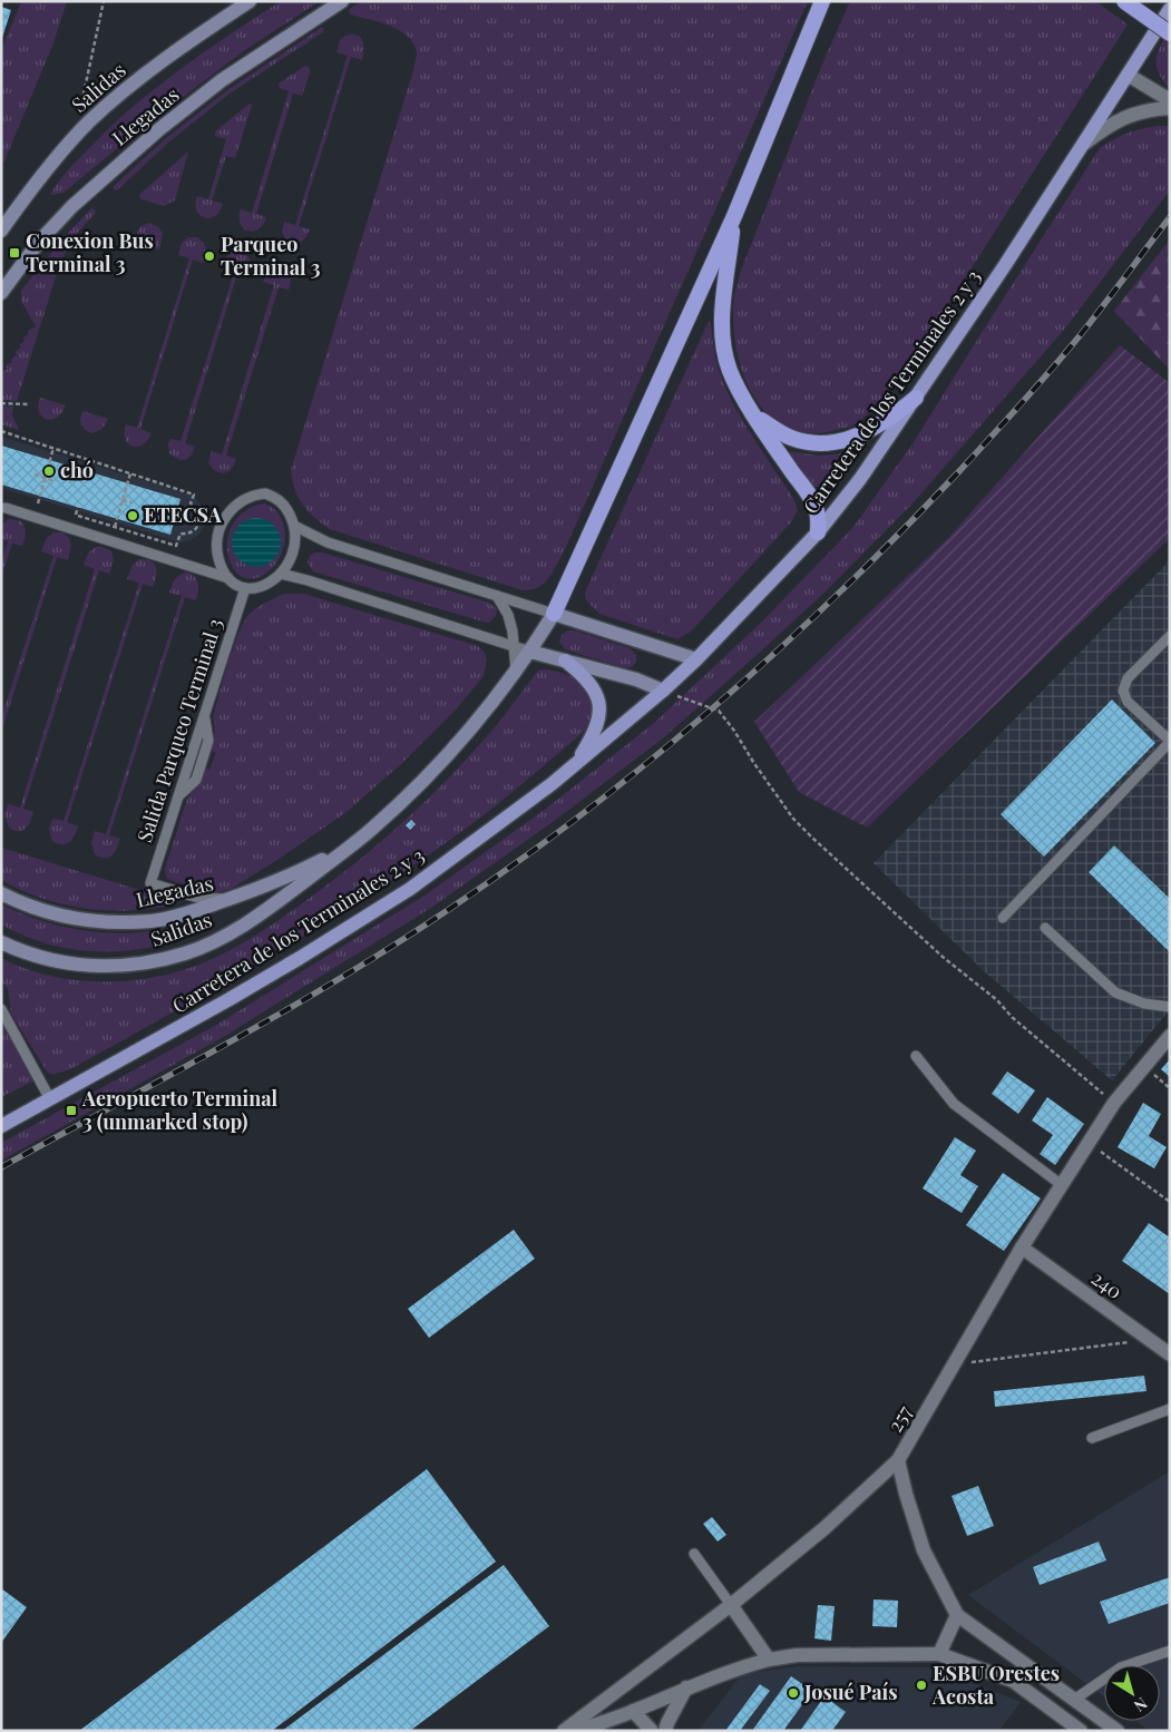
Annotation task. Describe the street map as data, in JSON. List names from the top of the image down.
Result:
{
  "streets": {
    "main road": ["Salidas", "Llegadas", "Carretera de los Terminales 2 y 3"],
    "street": ["240", "257"],
    "lane": ["Salida Parqueo Terminal 3"]
  },
  "crossings": [
    ["Salidas", "Llegadas"],
    ["Llegadas", "Salida Parqueo Terminal 3"],
    ["240", "257"]
  ],
  "places": {
    "transit": ["Conexion Bus Terminal 3", "Aeropuerto Terminal 3 (unmarked stop)"],
    "other": [
      "Parqueo Terminal 3",
      "chó",
      "ETECSA",
      "ESBU Orestes Acosta",
      "Josué País"
    ]
  },
  "north": "bottom right"
}
